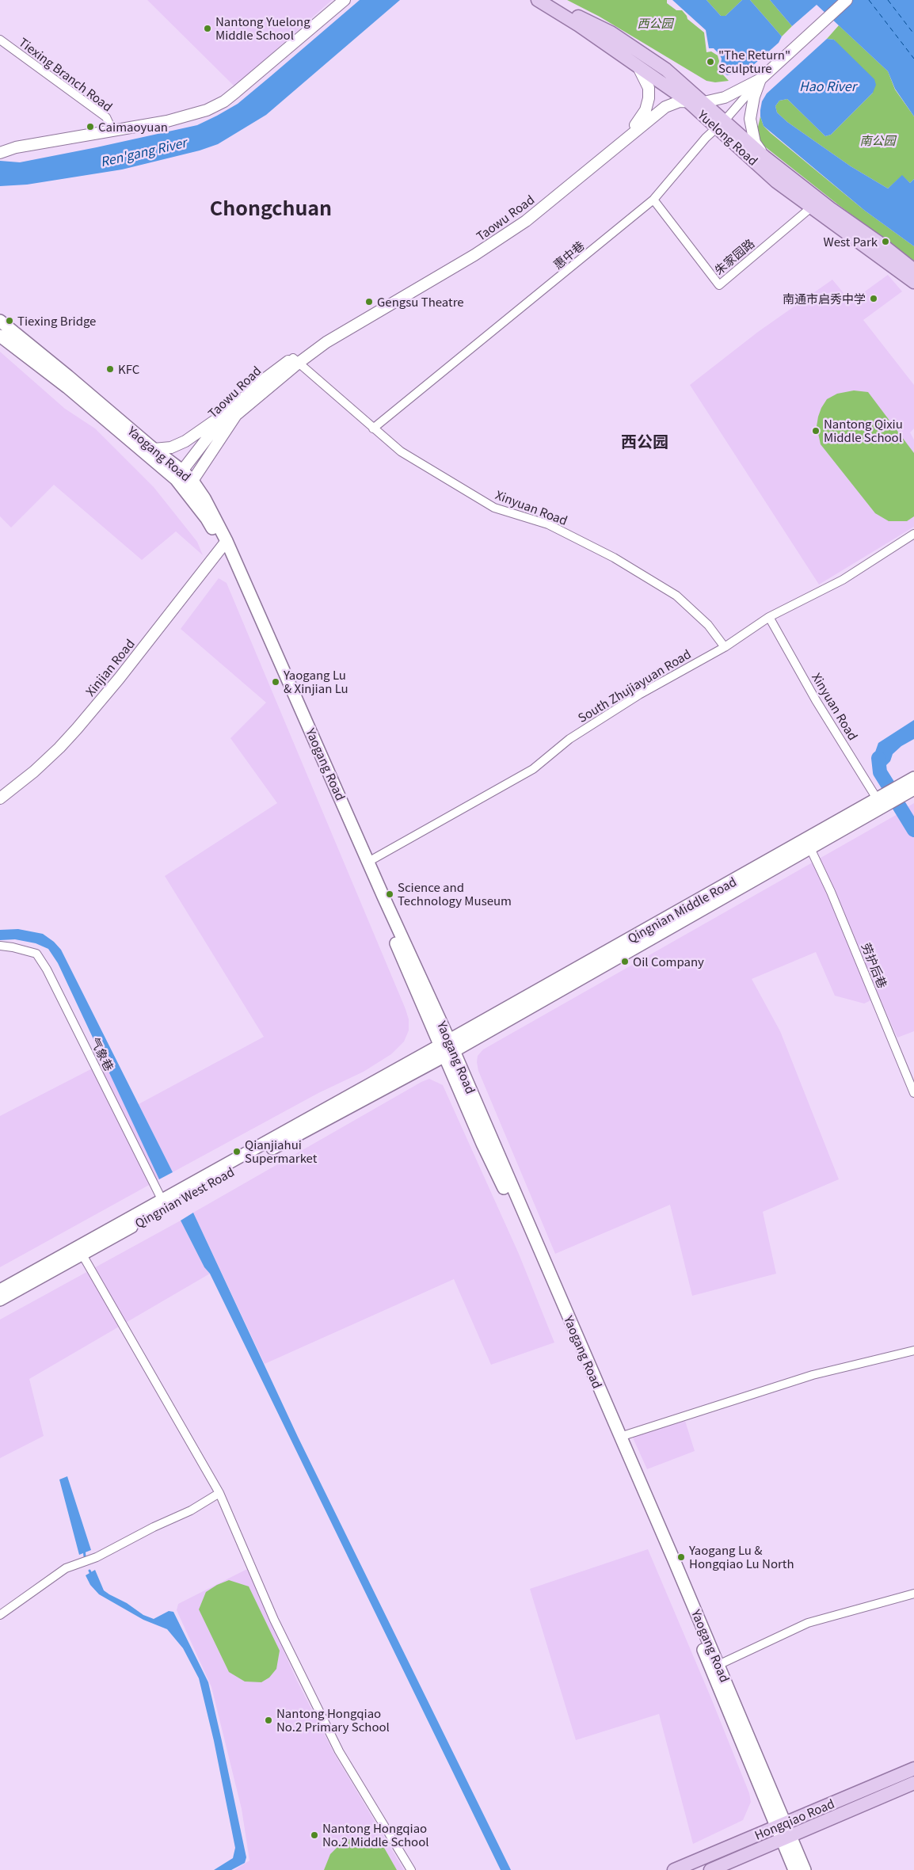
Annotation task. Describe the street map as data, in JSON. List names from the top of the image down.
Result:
{
  "streets": {
    "main road": [
      "Yuelong Road",
      "Yaogang Road",
      "Qingnian Middle Road",
      "Qingnian West Road",
      "Hongqiao Road"
    ],
    "street": [
      "Tiexing Branch Road",
      "Taowu Road",
      "惠中巷",
      "朱家园路",
      "Xinyuan Road",
      "Xinjian Road",
      "South Zhujiayuan Road",
      "劳护后巷",
      "气象巷"
    ]
  },
  "crossings": [
    ["Yuelong Road", "Taowu Road"],
    ["Yuelong Road", "惠中巷"],
    ["Yuelong Road", "朱家园路"],
    ["Taowu Road", "惠中巷"],
    ["Taowu Road", "Yaogang Road"],
    ["Taowu Road", "Xinyuan Road"],
    ["惠中巷", "朱家园路"],
    ["惠中巷", "Xinyuan Road"],
    ["Yaogang Road", "Xinjian Road"],
    ["Yaogang Road", "South Zhujiayuan Road"],
    ["Yaogang Road", "Qingnian Middle Road"],
    ["Yaogang Road", "Qingnian West Road"],
    ["Yaogang Road", "Hongqiao Road"],
    ["Xinyuan Road", "South Zhujiayuan Road"],
    ["Xinyuan Road", "Qingnian Middle Road"],
    ["Qingnian Middle Road", "劳护后巷"],
    ["Qingnian Middle Road", "Qingnian West Road"],
    ["气象巷", "Qingnian West Road"]
  ],
  "districts": ["Chongchuan", "西公园"],
  "water": ["Hao River", "Ren'gang River"],
  "parks": ["西公园", "南公园"],
  "places": [
    "Nantong Yuelong Middle School",
    "\"The Return\" Sculpture",
    "Caimaoyuan",
    "West Park",
    "南通市启秀中学",
    "Gengsu Theatre",
    "Tiexing Bridge",
    "KFC",
    "Nantong Qixiu Middle School",
    "Yaogang Lu & Xinjian Lu",
    "Science and Technology Museum",
    "Oil Company",
    "Qianjiahui Supermarket",
    "Yaogang Lu & Hongqiao Lu North",
    "Nantong Hongqiao No.2 Primary School",
    "Nantong Hongqiao No.2 Middle School"
  ]
}
